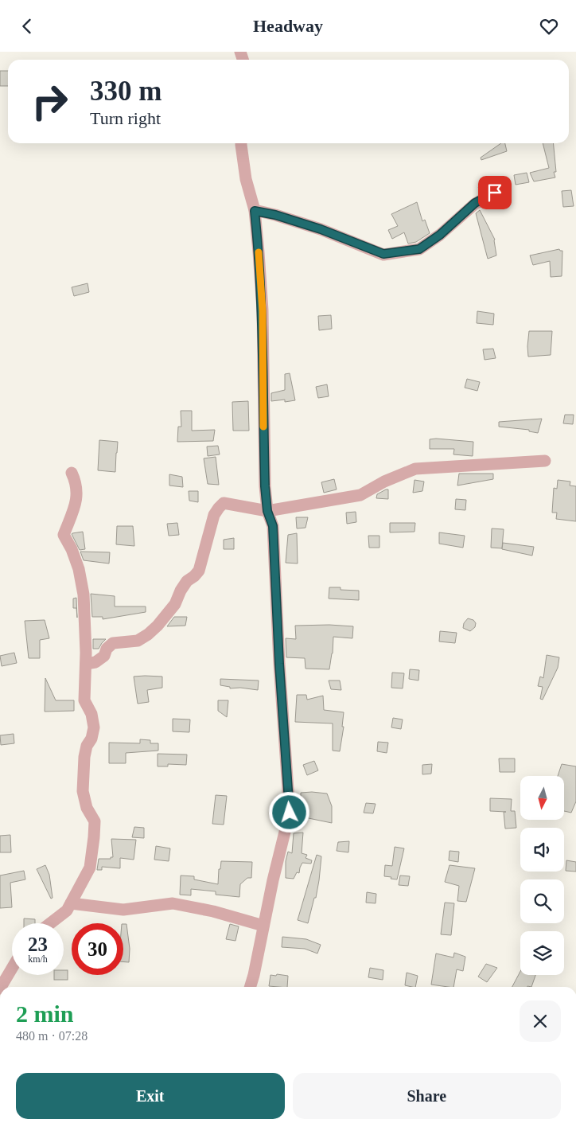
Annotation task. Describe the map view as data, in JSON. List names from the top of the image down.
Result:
{
  "north": "bottom",
  "page": {
    "header": "Headway",
    "turn": ["330 m", "Turn right"],
    "speed": "23 km/h",
    "limit": "30",
    "heading": ["2 min", "480 m · 07:28"],
    "buttons": ["Exit", "Share"]
  }
}
